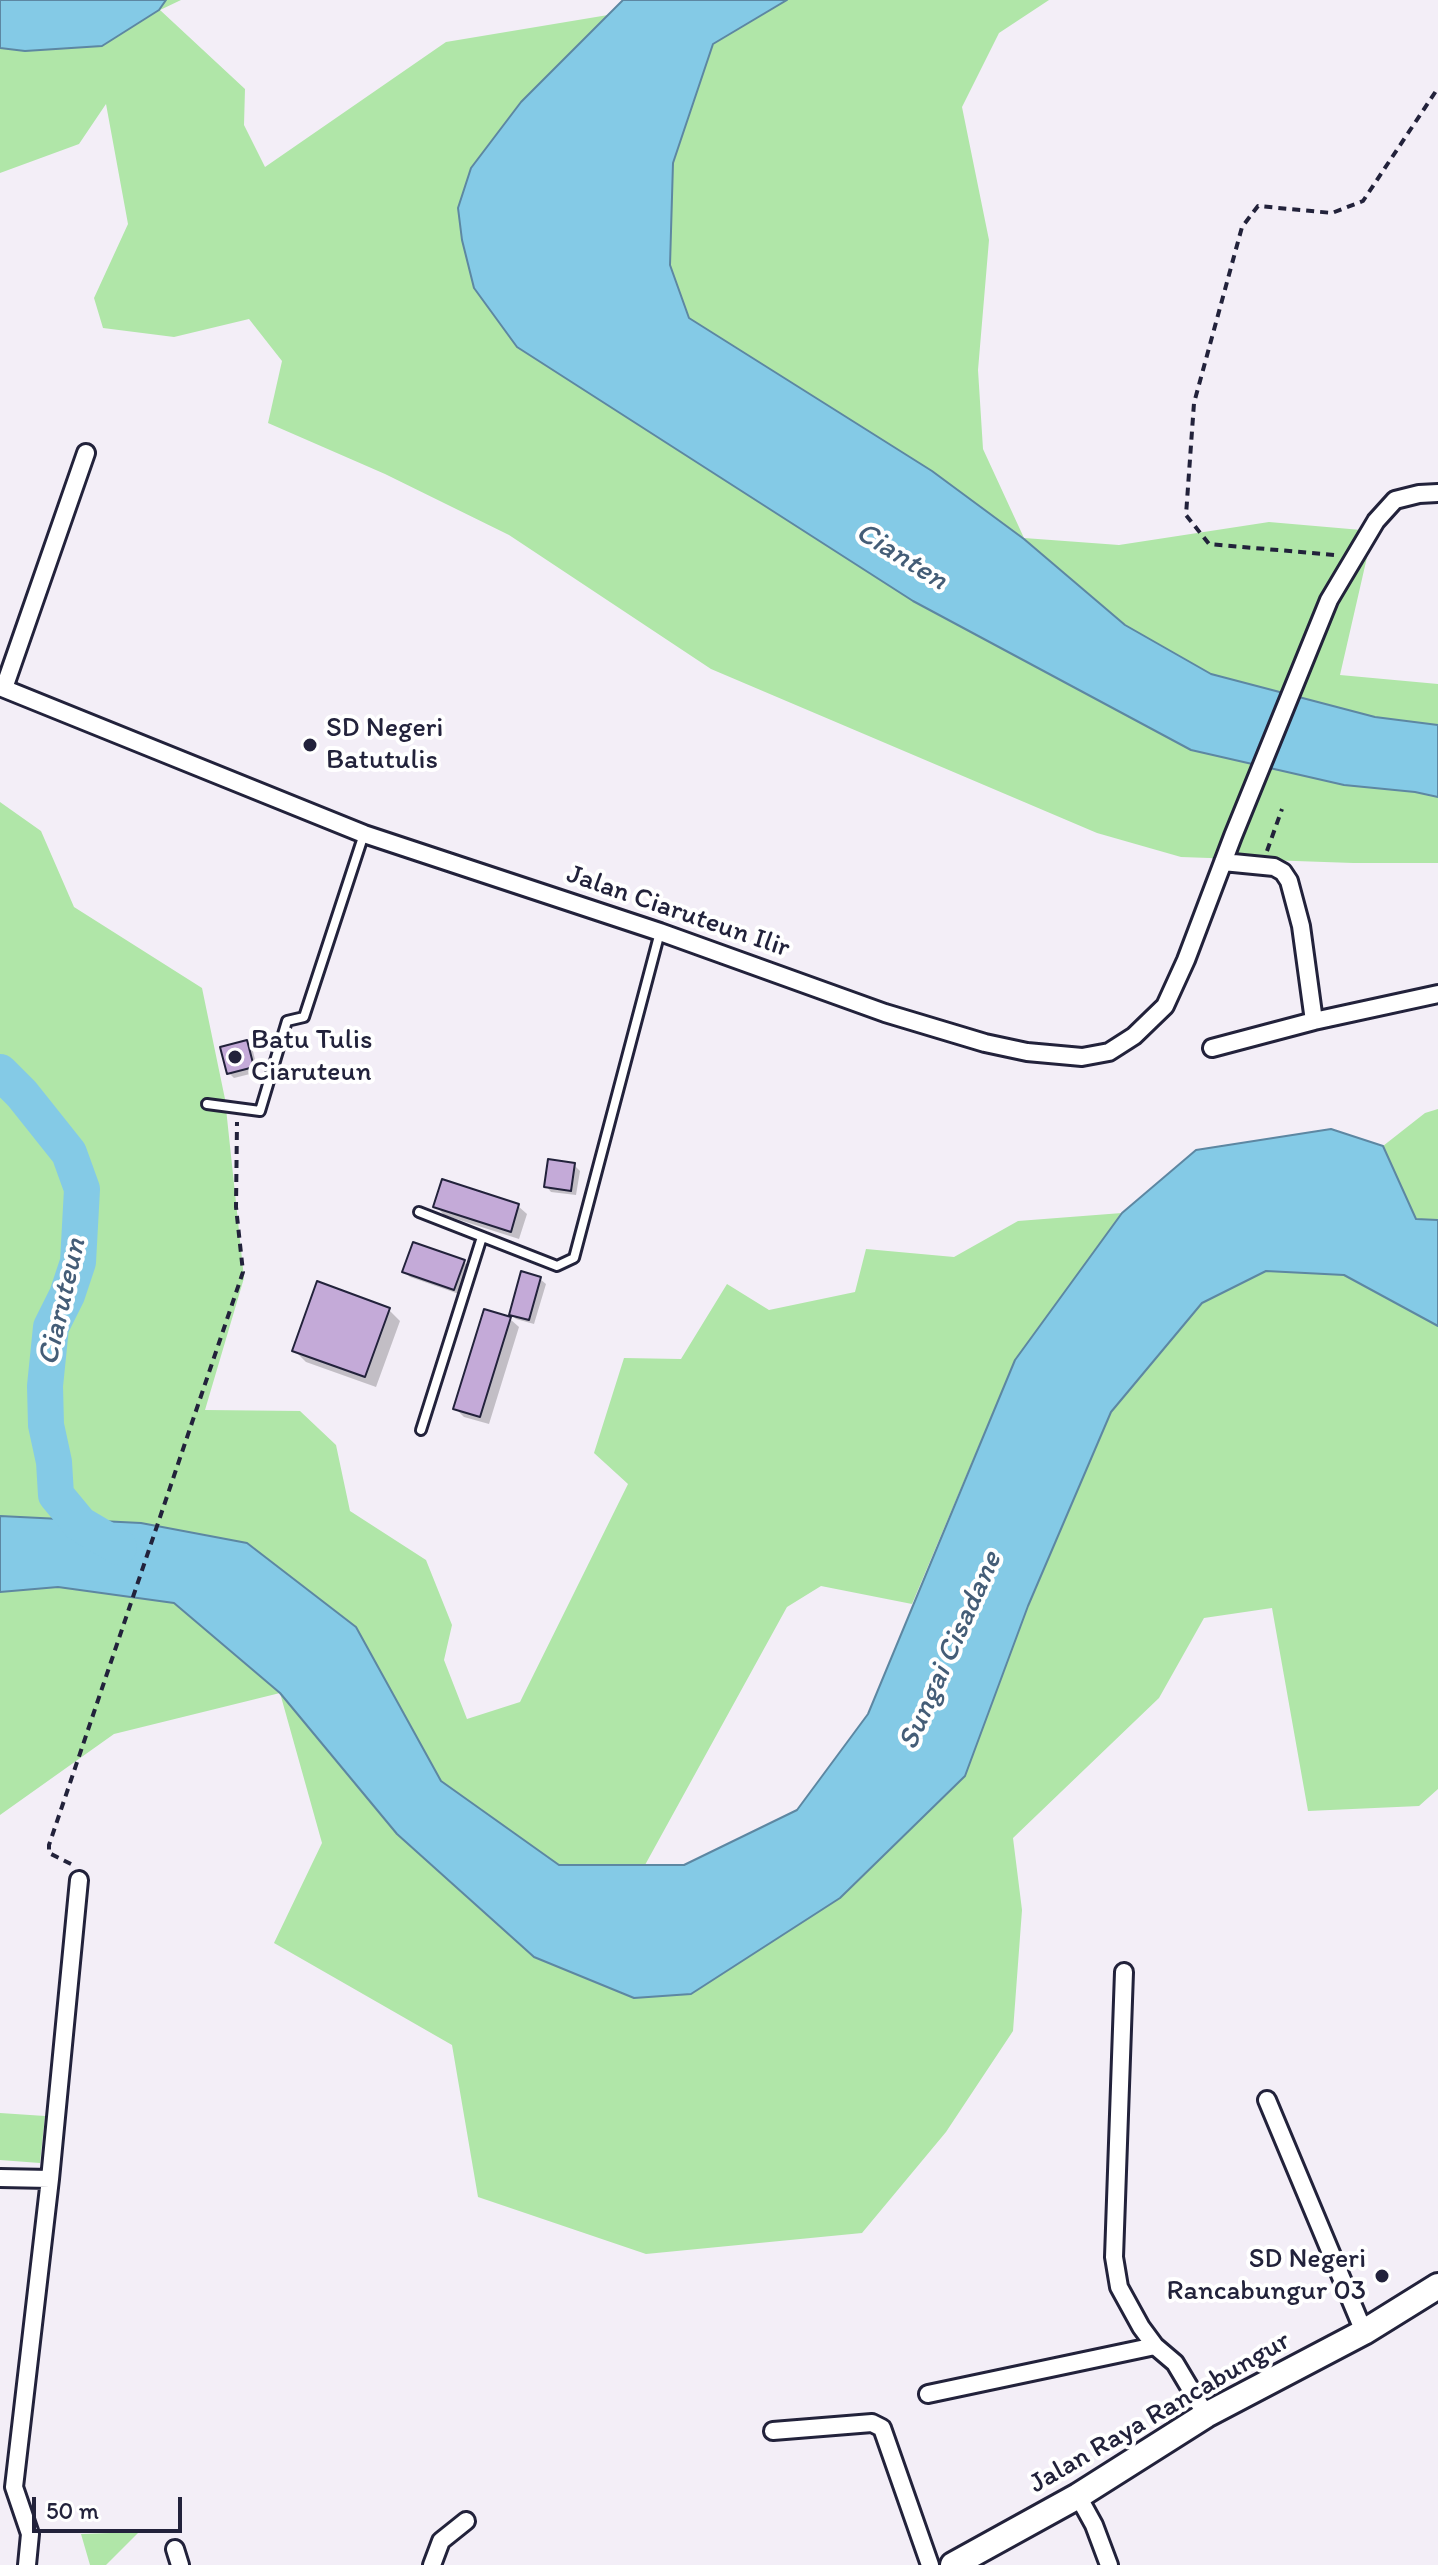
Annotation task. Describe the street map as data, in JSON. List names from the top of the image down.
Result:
{
  "streets": {
    "main road": ["Jalan Raya Rancabungur"],
    "street": ["Jalan Ciaruteun Ilir"]
  },
  "water": ["Cianten", "Ciaruteun", "Sungai Cisadane"],
  "places": ["SD Negeri Batutulis", "Batu Tulis Ciaruteun", "SD Negeri Rancabungur 03"],
  "scale_bar": "50 m"
}
